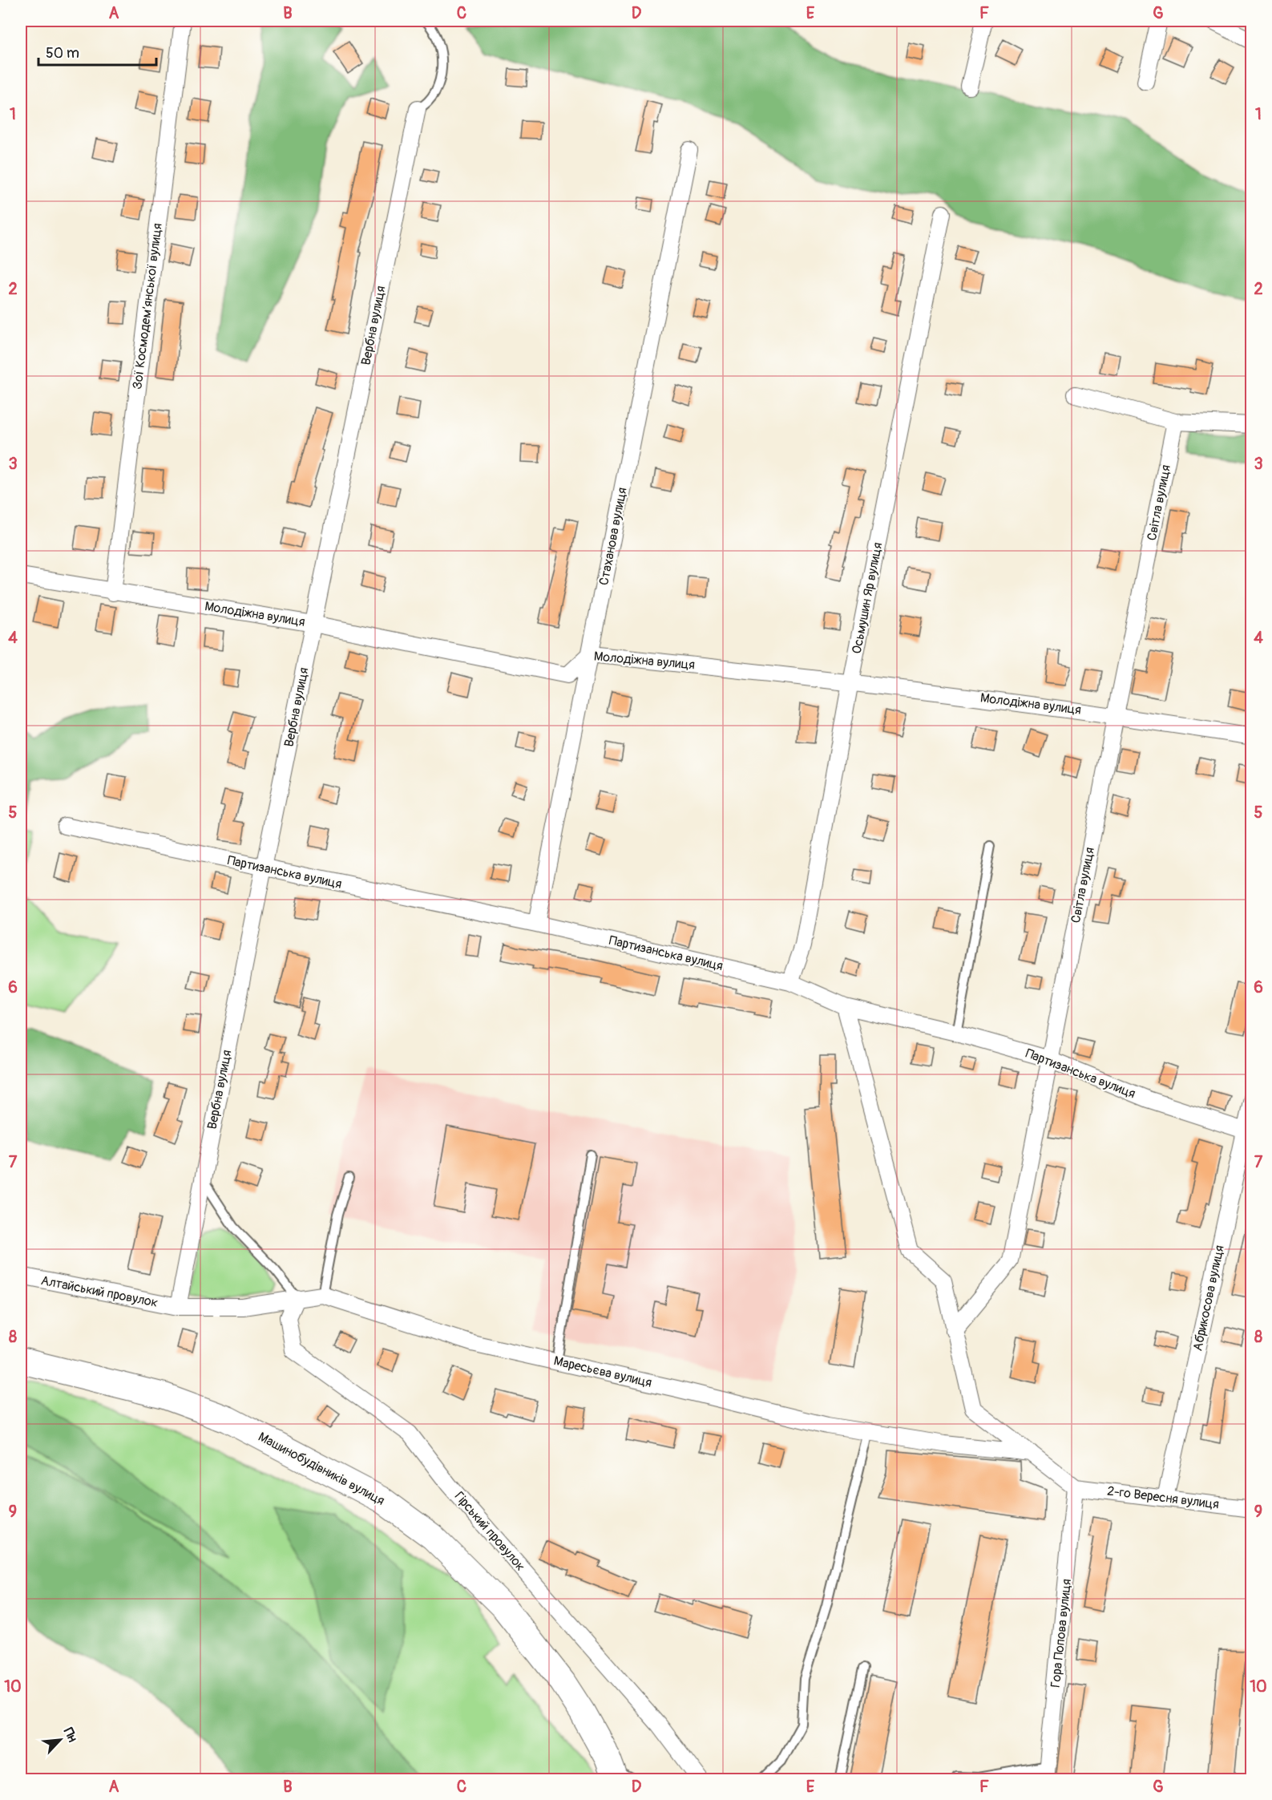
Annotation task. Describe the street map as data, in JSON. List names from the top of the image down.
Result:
{
  "streets": {
    "main road": ["Машинобудівників вулиця"],
    "street": [
      "Зої Космодем’янської вулиця",
      "Вербна вулиця",
      "Світла вулиця",
      "Стаханова вулиця",
      "Осьмушин Яр вулиця",
      "Молодіжна вулиця",
      "Партизанська вулиця",
      "Алтайський провулок",
      "Абрикосова вулиця",
      "Маресьєва вулиця",
      "2-го Вересня вулиця",
      "Гірський провулок",
      "Гора Попова вулиця"
    ]
  },
  "crossings": [
    ["Зої Космодем’янської вулиця", "Молодіжна вулиця"],
    ["Вербна вулиця", "Молодіжна вулиця"],
    ["Вербна вулиця", "Партизанська вулиця"],
    ["Вербна вулиця", "Алтайський провулок"],
    ["Вербна вулиця", "Маресьєва вулиця"],
    ["Світла вулиця", "Молодіжна вулиця"],
    ["Світла вулиця", "Партизанська вулиця"],
    ["Стаханова вулиця", "Молодіжна вулиця"],
    ["Стаханова вулиця", "Партизанська вулиця"],
    ["Осьмушин Яр вулиця", "Молодіжна вулиця"],
    ["Осьмушин Яр вулиця", "Партизанська вулиця"],
    ["Партизанська вулиця", "Абрикосова вулиця"],
    ["Алтайський провулок", "Маресьєва вулиця"],
    ["Абрикосова вулиця", "2-го Вересня вулиця"],
    ["Маресьєва вулиця", "Гірський провулок"],
    ["2-го Вересня вулиця", "Гора Попова вулиця"]
  ],
  "scale_bar": "50 m",
  "north": "top right",
  "grid": {
    "columns": [
      "A",
      "B",
      "C",
      "D",
      "E",
      "F",
      "G"
    ],
    "rows": [
      "1",
      "2",
      "3",
      "4",
      "5",
      "6",
      "7",
      "8",
      "9",
      "10"
    ]
  }
}
